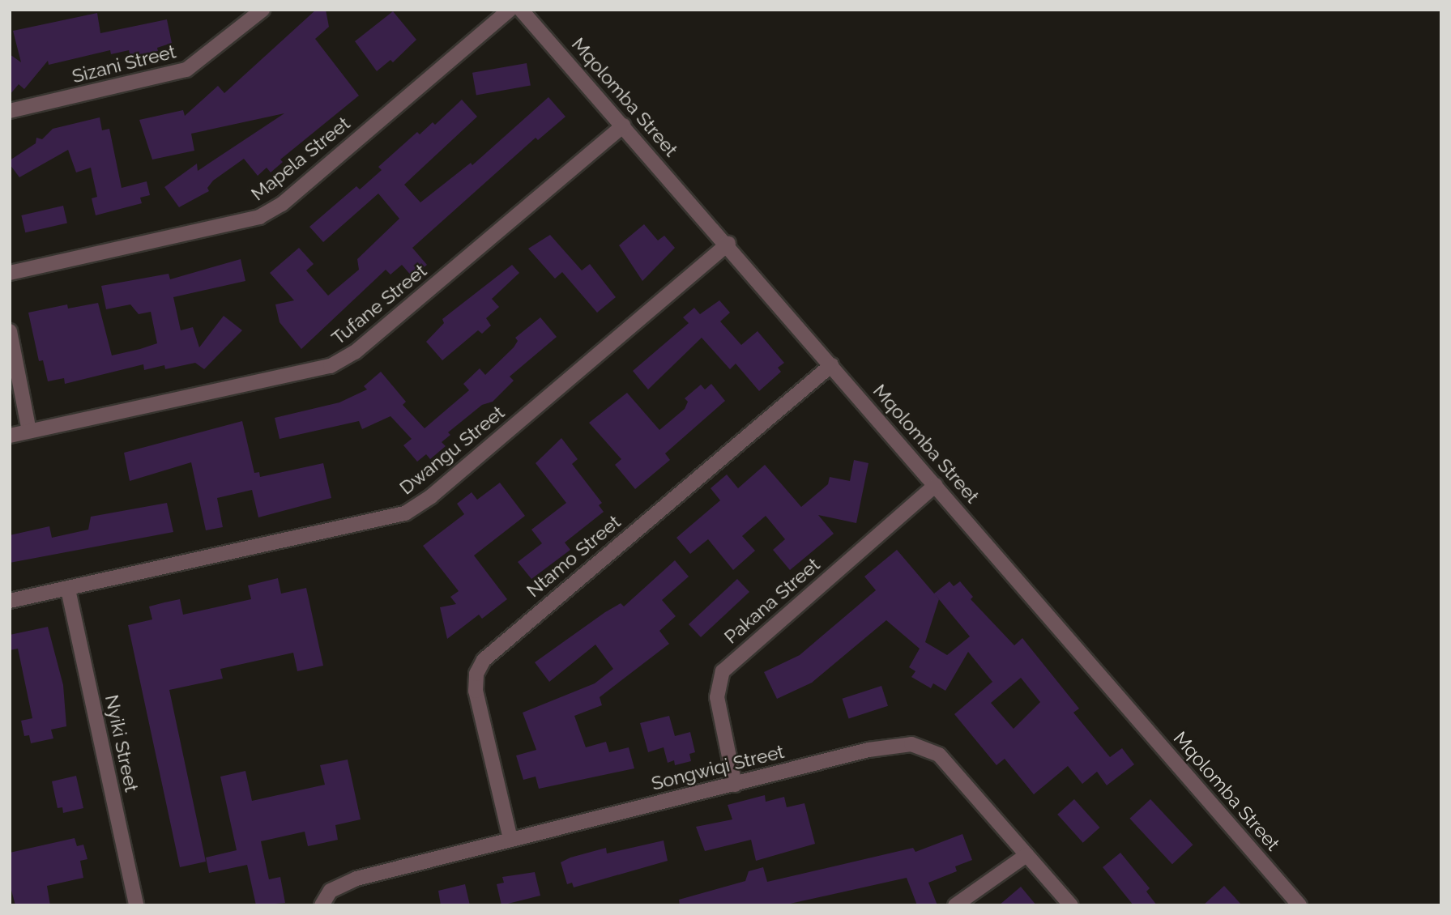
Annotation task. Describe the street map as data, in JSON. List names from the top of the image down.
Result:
{
  "streets": {
    "street": [
      "Sizani Street",
      "Mqolomba Street",
      "Mapela Street",
      "Tufane Street",
      "Dwangu Street",
      "Ntamo Street",
      "Pakana Street",
      "Nyiki Street",
      "Songwiqi Street"
    ]
  },
  "crossings": [
    ["Mqolomba Street", "Tufane Street"],
    ["Mqolomba Street", "Dwangu Street"],
    ["Mqolomba Street", "Ntamo Street"],
    ["Mqolomba Street", "Pakana Street"],
    ["Dwangu Street", "Nyiki Street"],
    ["Ntamo Street", "Songwiqi Street"],
    ["Pakana Street", "Songwiqi Street"]
  ]
}
